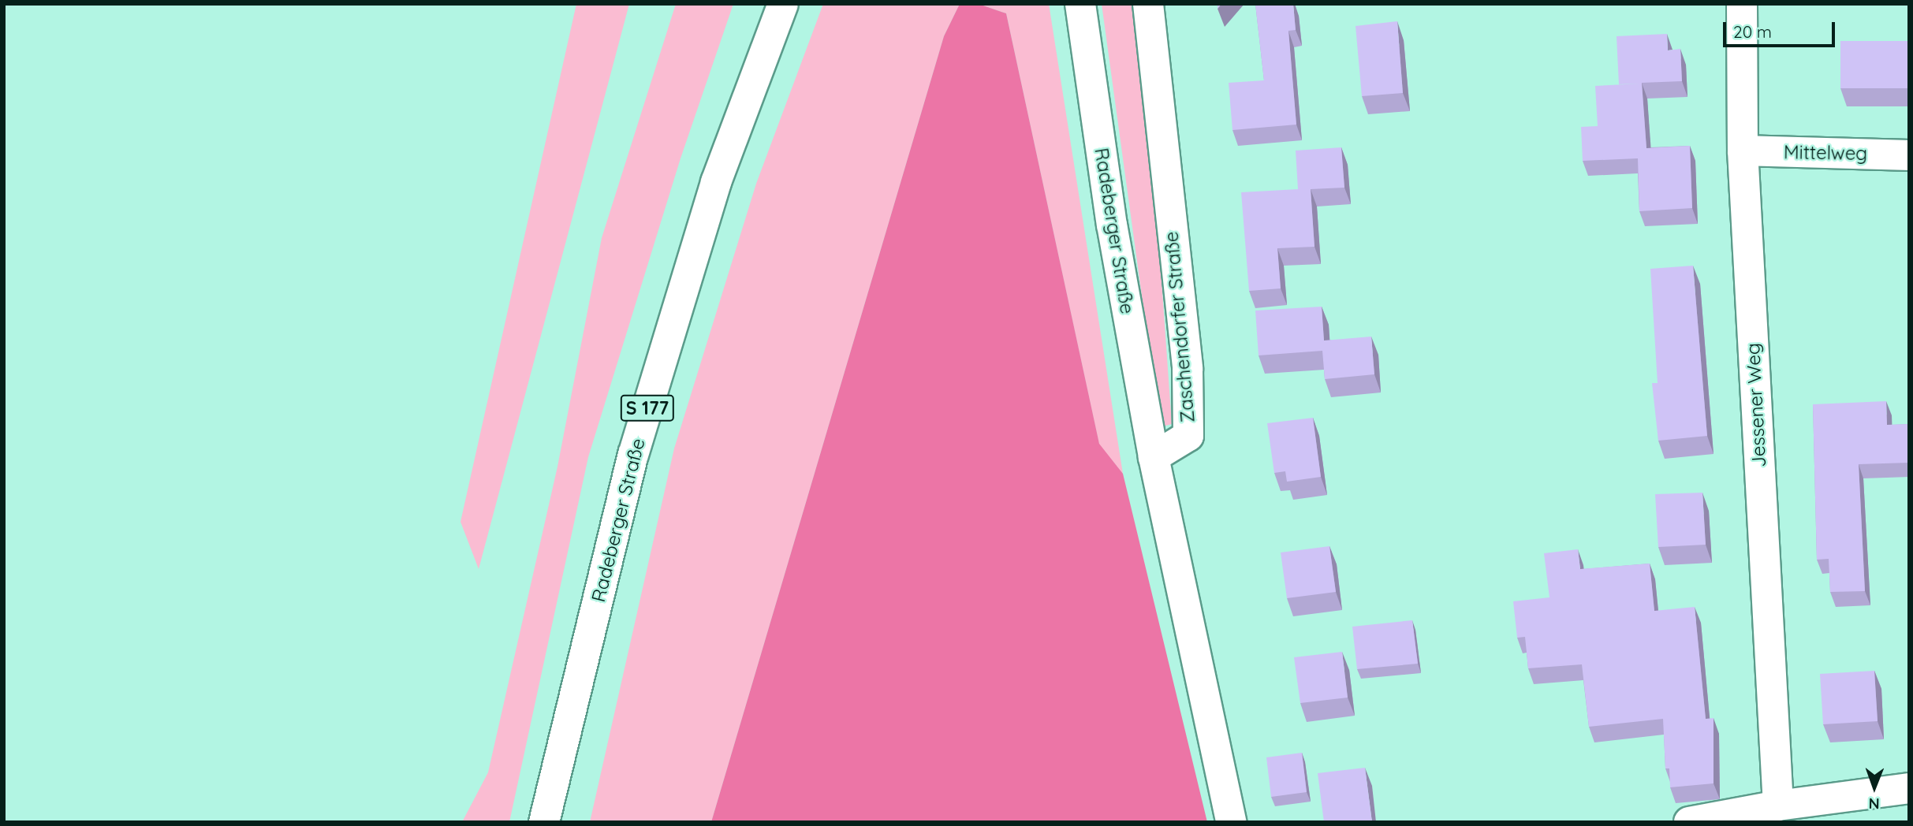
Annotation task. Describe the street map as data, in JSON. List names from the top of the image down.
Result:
{
  "streets": {
    "main road": [
      "Mittelweg",
      "Radeberger Straße",
      "Zaschendorfer Straße",
      "Jessener Weg",
      "S 177"
    ]
  },
  "crossings": [
    ["Mittelweg", "Jessener Weg"],
    ["Radeberger Straße", "Zaschendorfer Straße"]
  ],
  "scale_bar": "20 m",
  "north": "bottom"
}
